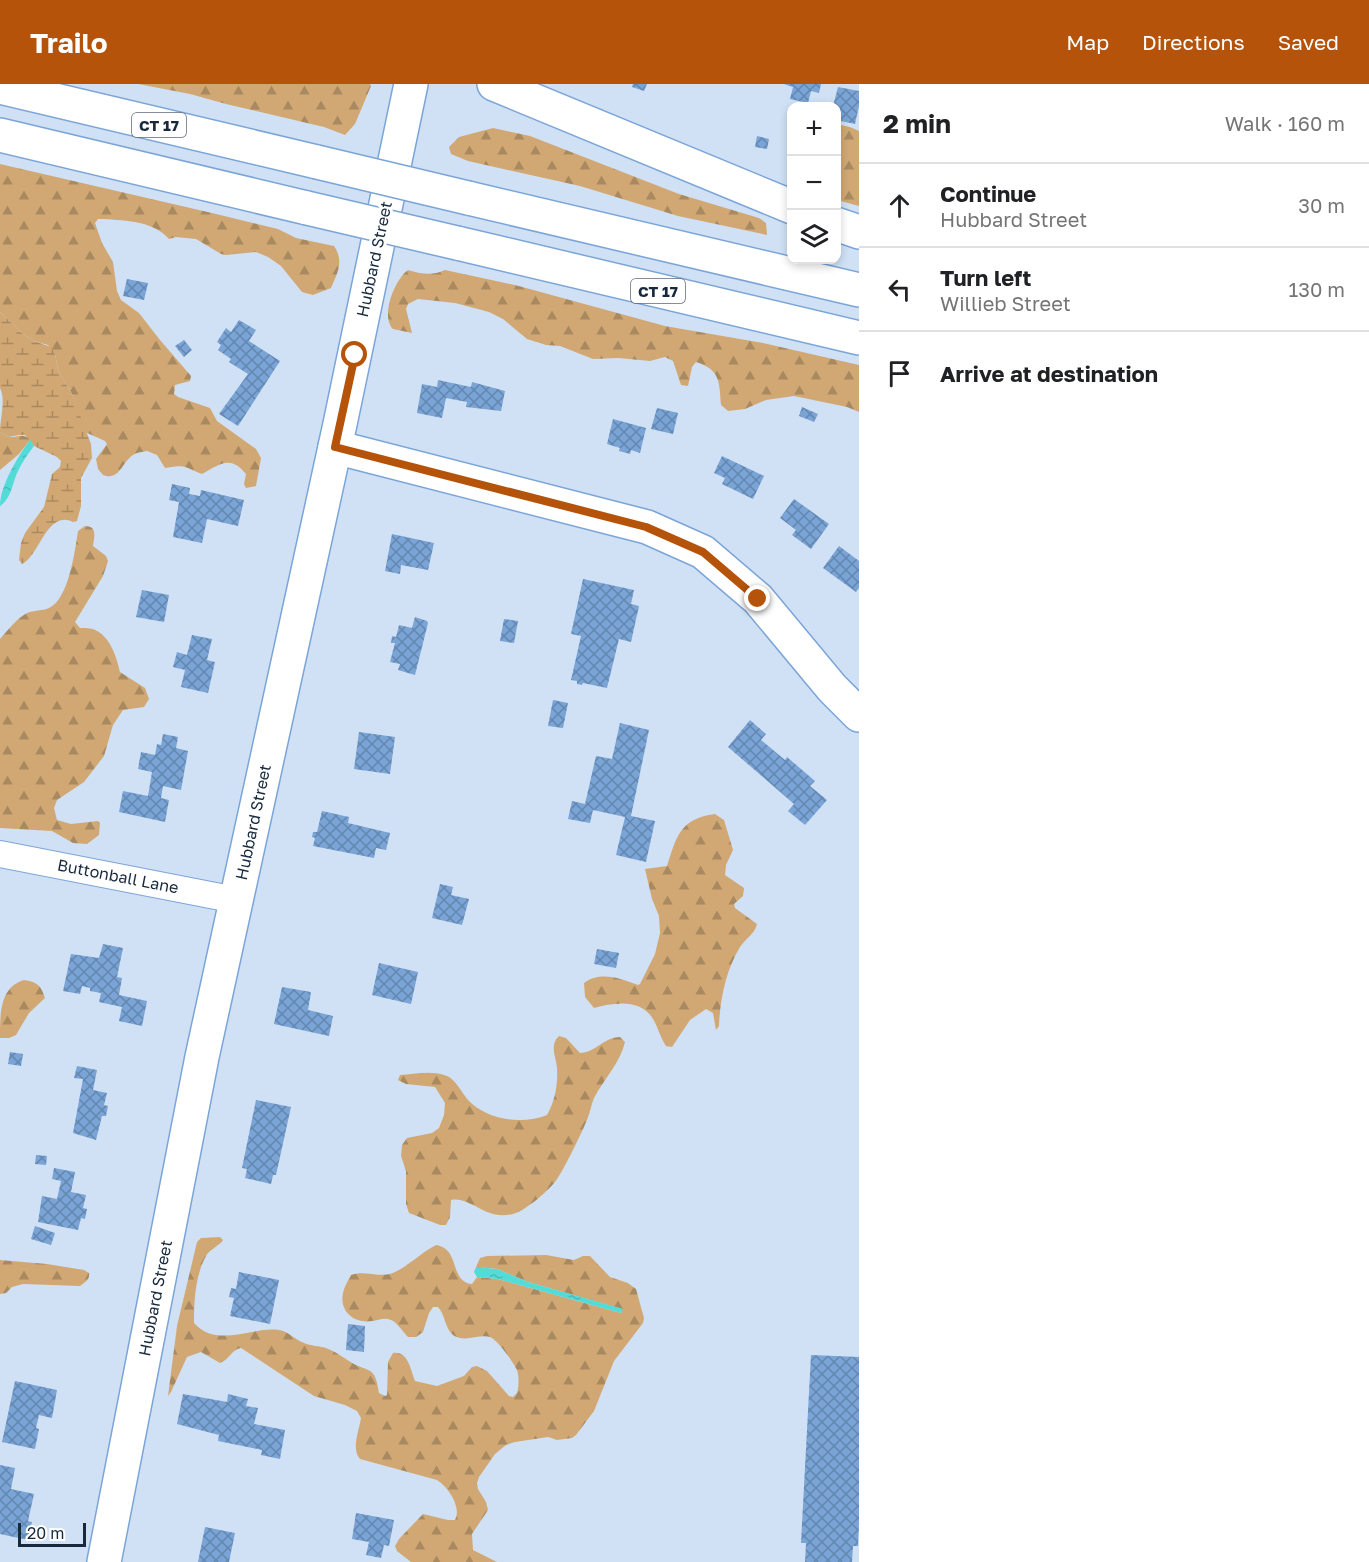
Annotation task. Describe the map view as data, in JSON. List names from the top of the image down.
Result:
{
  "streets": {
    "main road": ["CT 17", "Hubbard Street"],
    "street": ["Buttonball Lane"]
  },
  "crossings": [
    ["Hubbard Street", "Buttonball Lane"]
  ],
  "scale_bar": "20 m",
  "page": {
    "header": "Trailo",
    "nav": ["Map", "Directions", "Saved"],
    "heading": ["2 min", "Walk · 160 m"],
    "map_buttons": ["+", "−"],
    "list": [
      ["Continue", "Hubbard Street", "30 m"],
      ["Turn left", "Willieb Street", "130 m"],
      "Arrive at destination"
    ],
    "scale": "20 m"
  }
}
